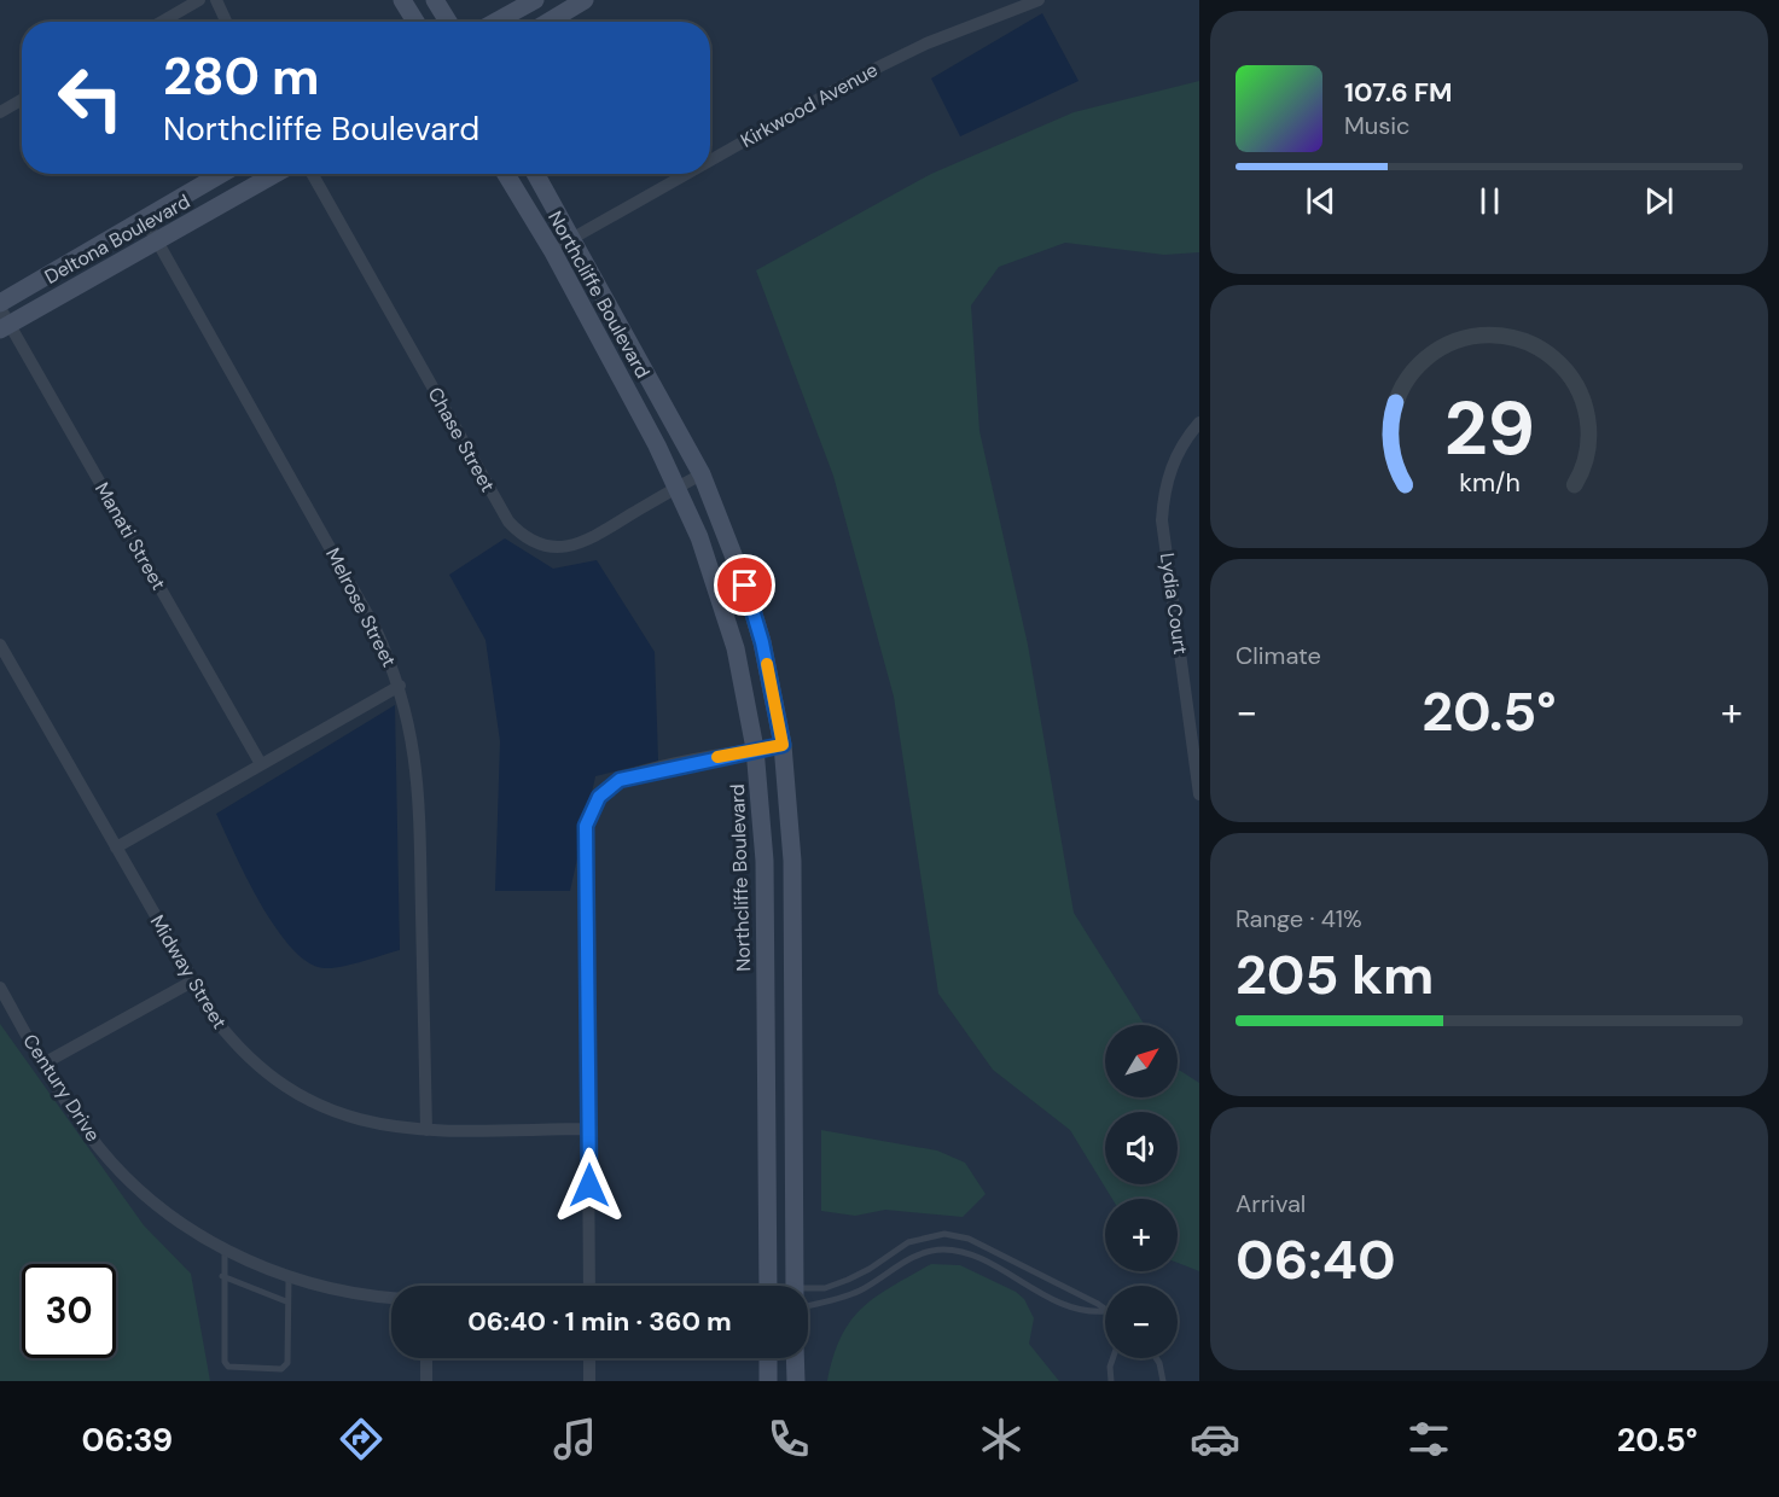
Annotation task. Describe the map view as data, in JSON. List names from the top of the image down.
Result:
{
  "streets": {
    "main road": ["Deltona Boulevard", "Northcliffe Boulevard"],
    "street": [
      "Kirkwood Avenue",
      "Chase Street",
      "Manati Street",
      "Lydia Court",
      "Melrose Street",
      "Midway Street",
      "Century Drive"
    ]
  },
  "crossings": [
    ["Kirkwood Avenue", "Northcliffe Boulevard"],
    ["Deltona Boulevard", "Manati Street"],
    ["Deltona Boulevard", "Melrose Street"],
    ["Northcliffe Boulevard", "Chase Street"],
    ["Melrose Street", "Midway Street"]
  ],
  "north": "top right",
  "page": {
    "turn": ["280 m", "Northcliffe Boulevard"],
    "song": ["107.6 FM", "Music"],
    "tile": [
      "Climate",
      ["Range · 41%", "205 km"],
      ["Arrival", "06:40"]
    ],
    "heat": ["−", "20.5°", "+"],
    "map_buttons": ["+", "−"],
    "limit": "30",
    "trip": "06:40 · 1 min · 360 m",
    "tabs": ["06:39", "20.5°"],
    "gauge": ["29", "km/h"]
  }
}
